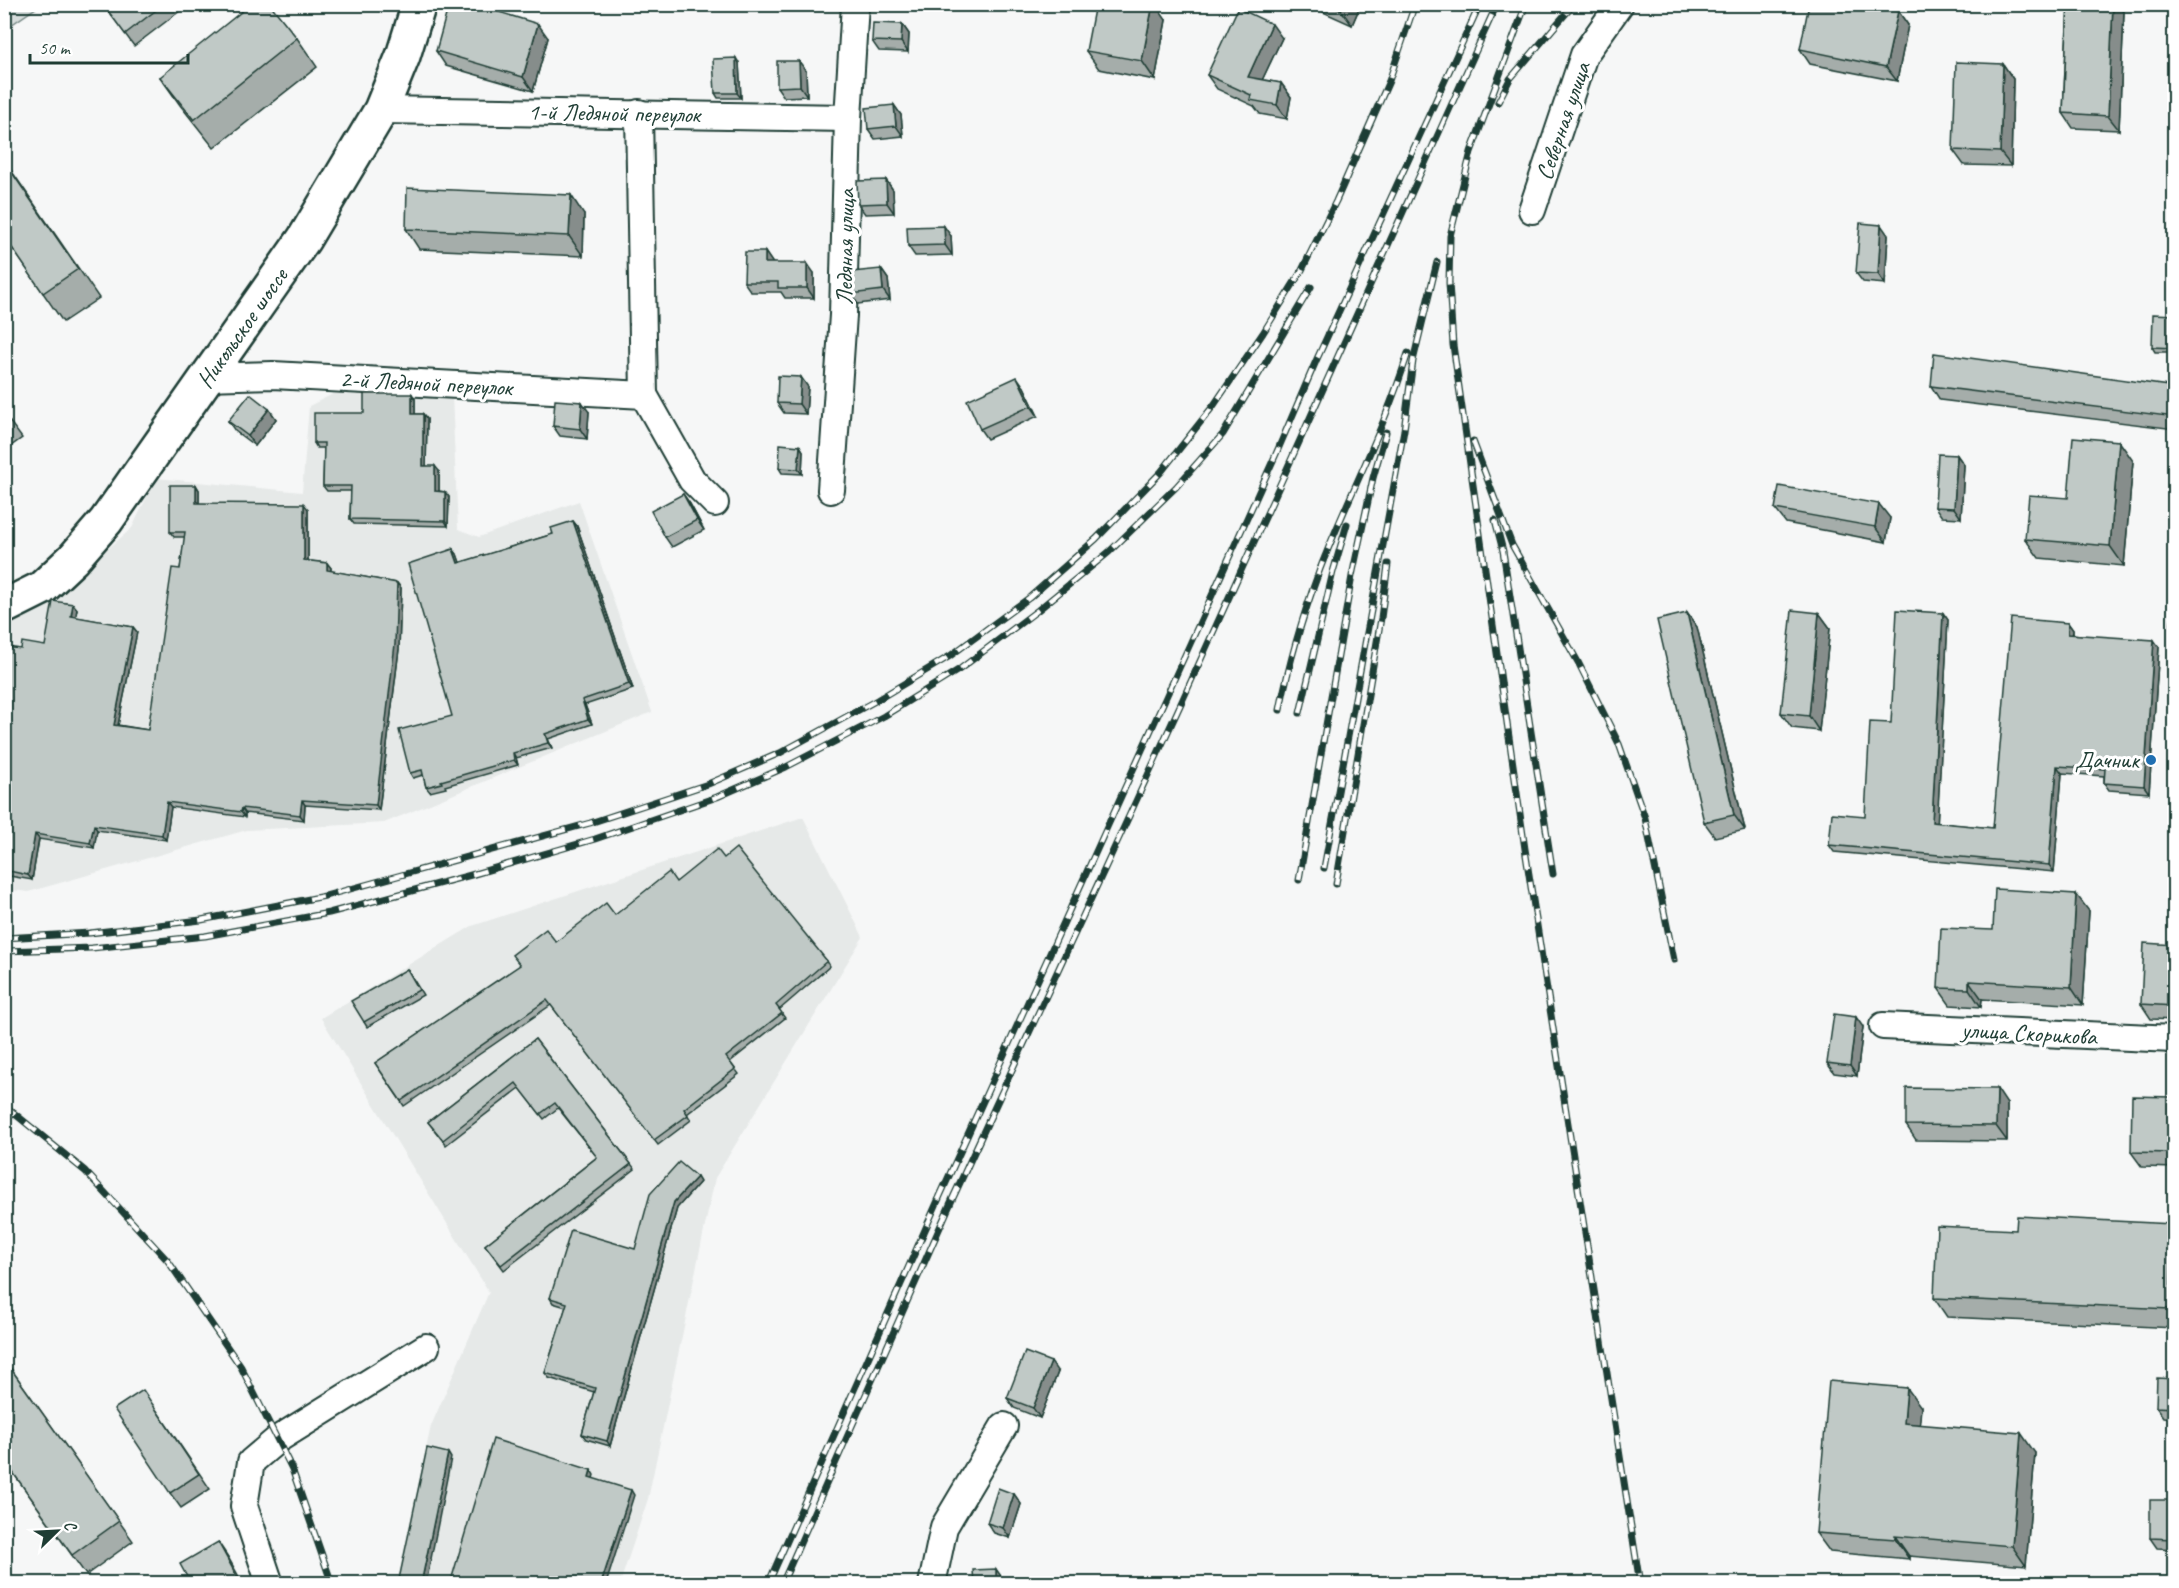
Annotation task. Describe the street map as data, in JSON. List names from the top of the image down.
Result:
{
  "streets": {
    "street": [
      "1-й Ледяной переулок",
      "Северная улица",
      "Ледяная улица",
      "Никольское шоссе",
      "2-й Ледяной переулок",
      "улица Скорикова"
    ]
  },
  "crossings": [
    ["1-й Ледяной переулок", "Ледяная улица"],
    ["1-й Ледяной переулок", "Никольское шоссе"],
    ["Никольское шоссе", "2-й Ледяной переулок"]
  ],
  "places": ["Дачник"],
  "scale_bar": "50 m",
  "north": "top right"
}
